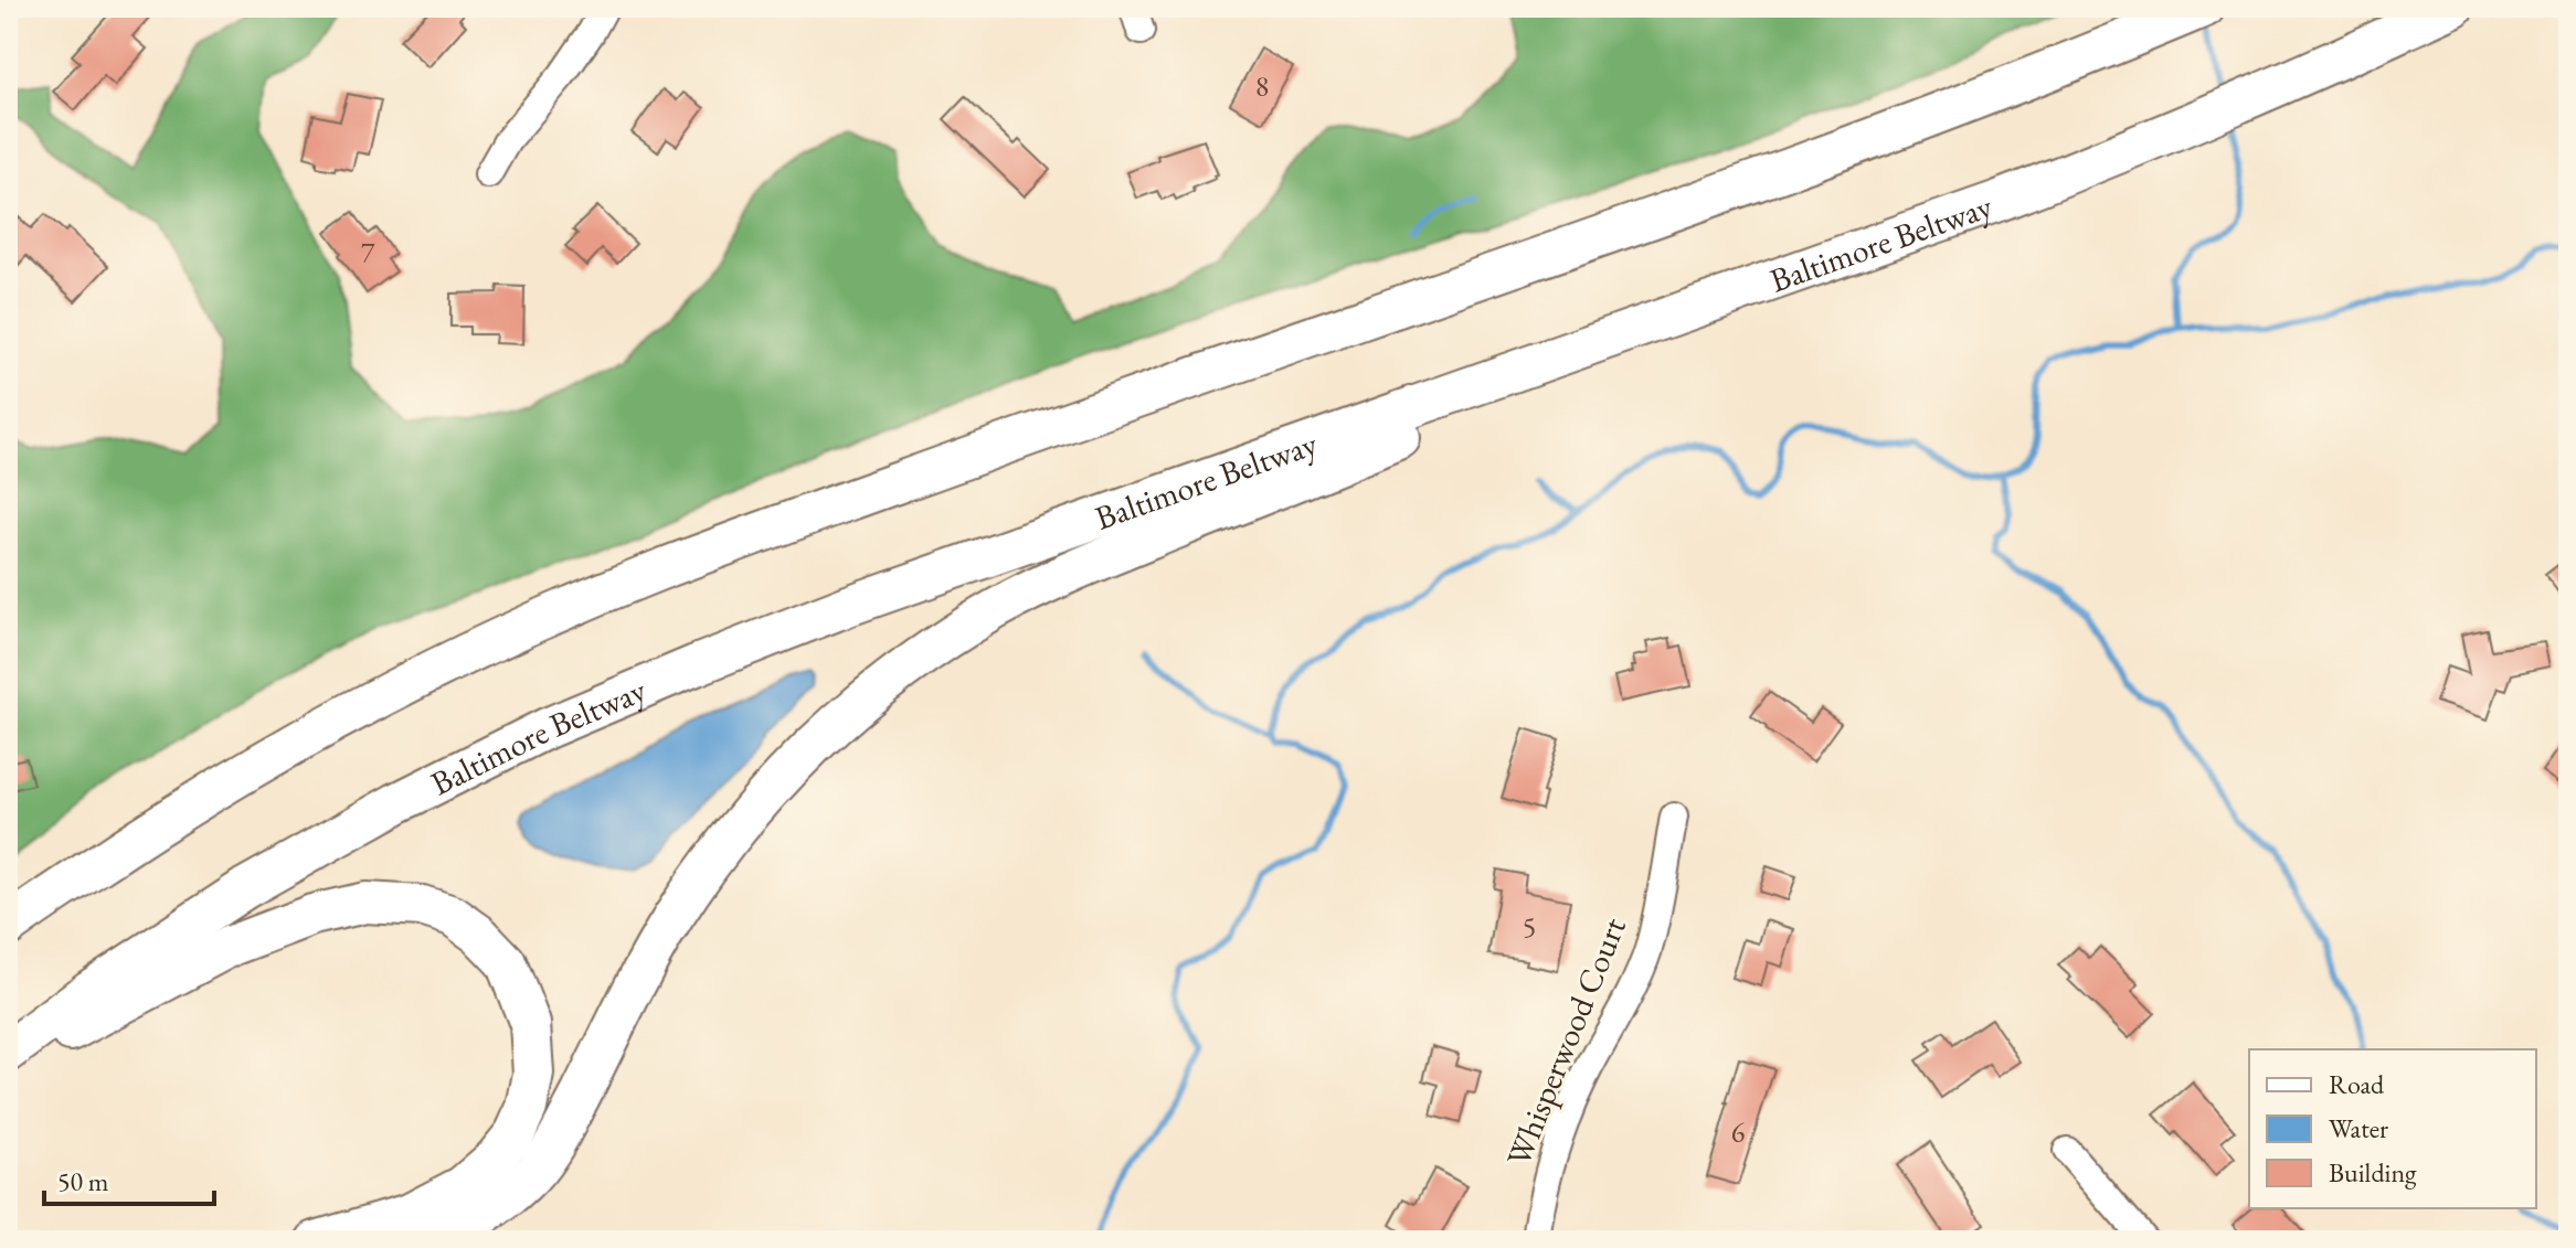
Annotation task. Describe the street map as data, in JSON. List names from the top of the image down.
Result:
{
  "streets": {
    "highway": ["Baltimore Beltway"],
    "street": ["Whisperwood Court"]
  },
  "house_numbers": [
    "8",
    "7",
    "5",
    "6"
  ],
  "legend": ["Road", "Water", "Building"],
  "scale_bar": "50 m"
}
